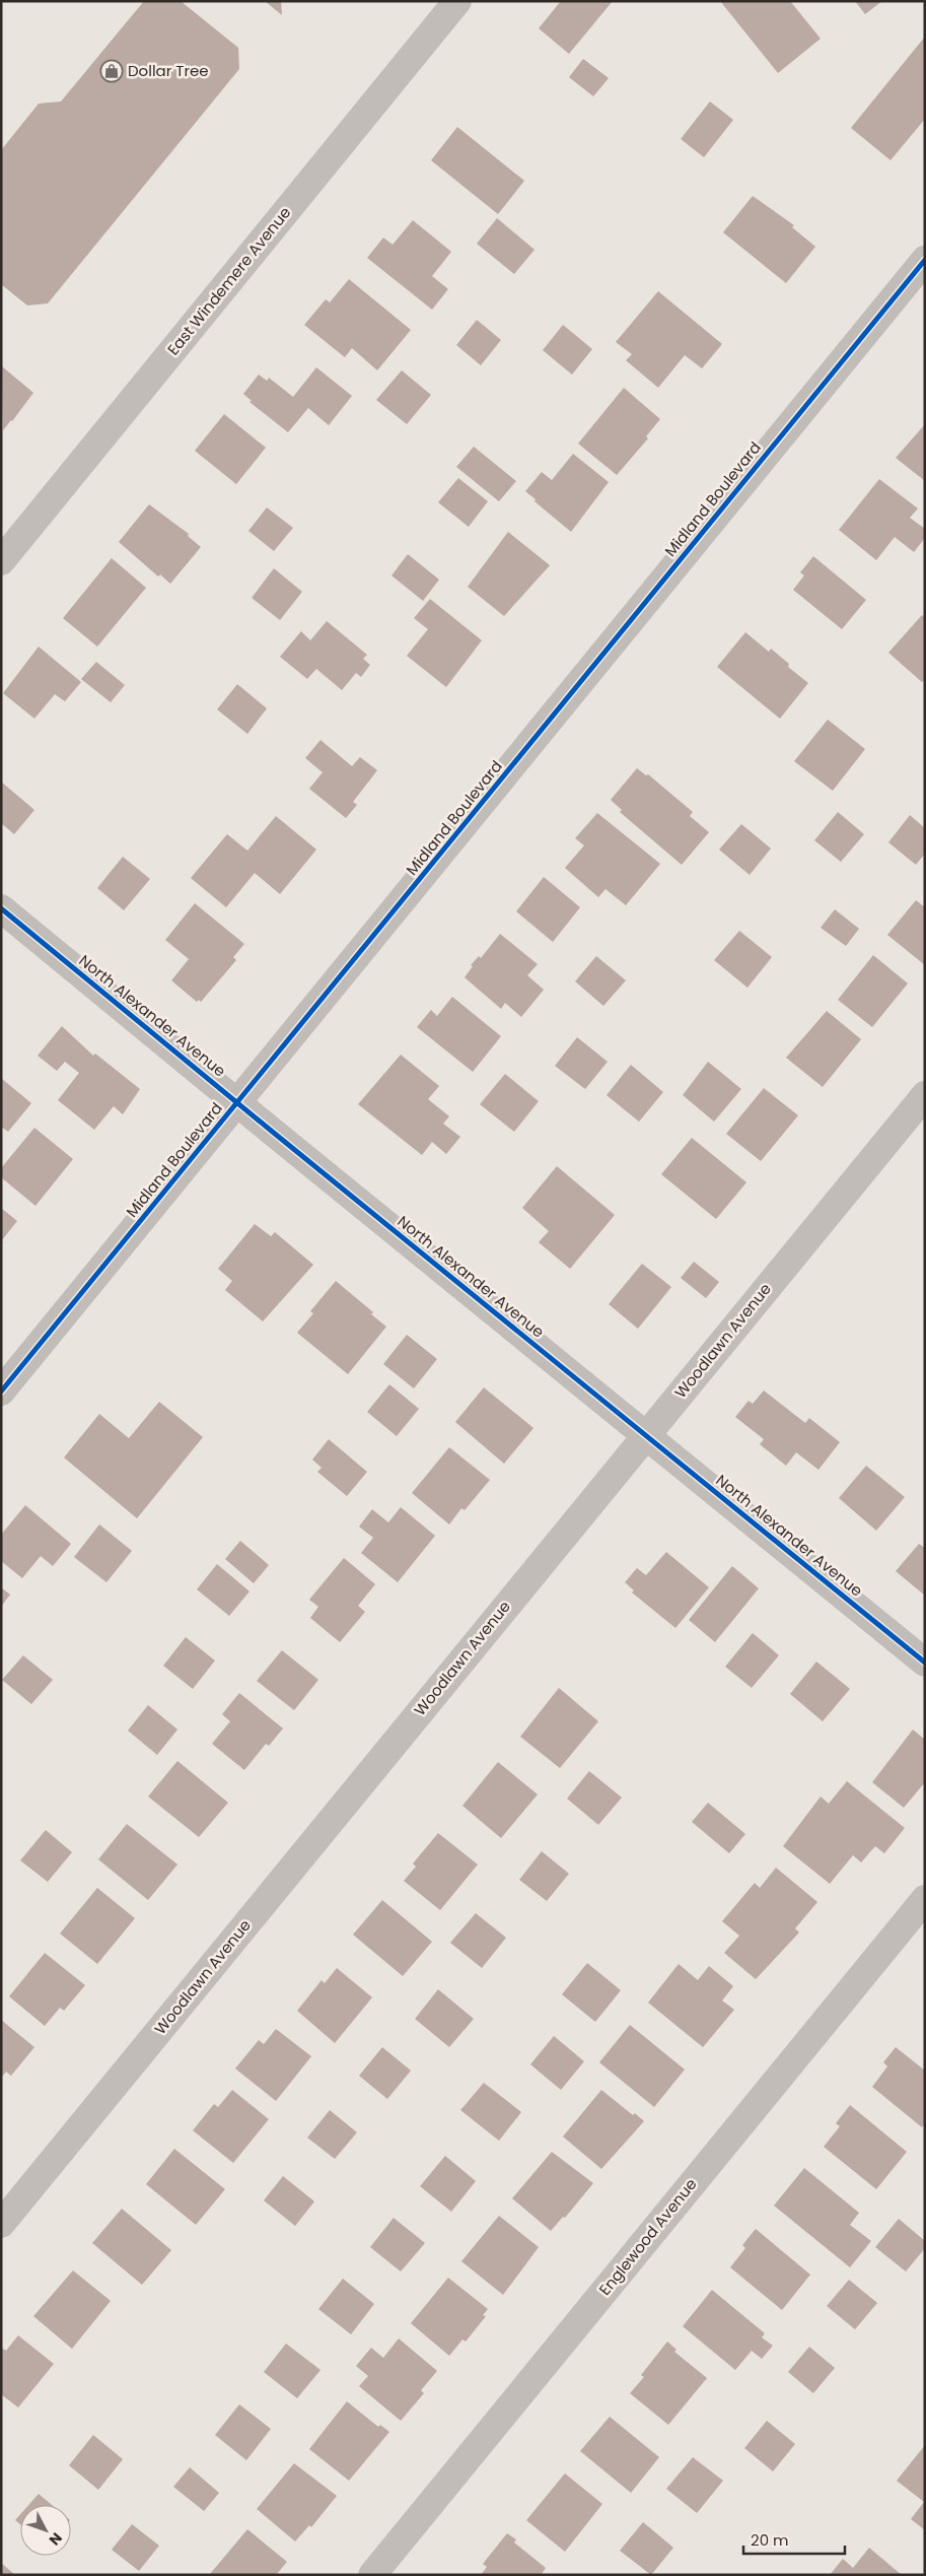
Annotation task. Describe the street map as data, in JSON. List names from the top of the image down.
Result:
{
  "streets": {
    "street": [
      "East Windemere Avenue",
      "Midland Boulevard",
      "North Alexander Avenue",
      "Woodlawn Avenue",
      "Englewood Avenue"
    ]
  },
  "crossings": [
    ["Midland Boulevard", "North Alexander Avenue"],
    ["North Alexander Avenue", "Woodlawn Avenue"]
  ],
  "places": {
    "shop": ["Dollar Tree"]
  },
  "scale_bar": "20 m",
  "north": "bottom right"
}
